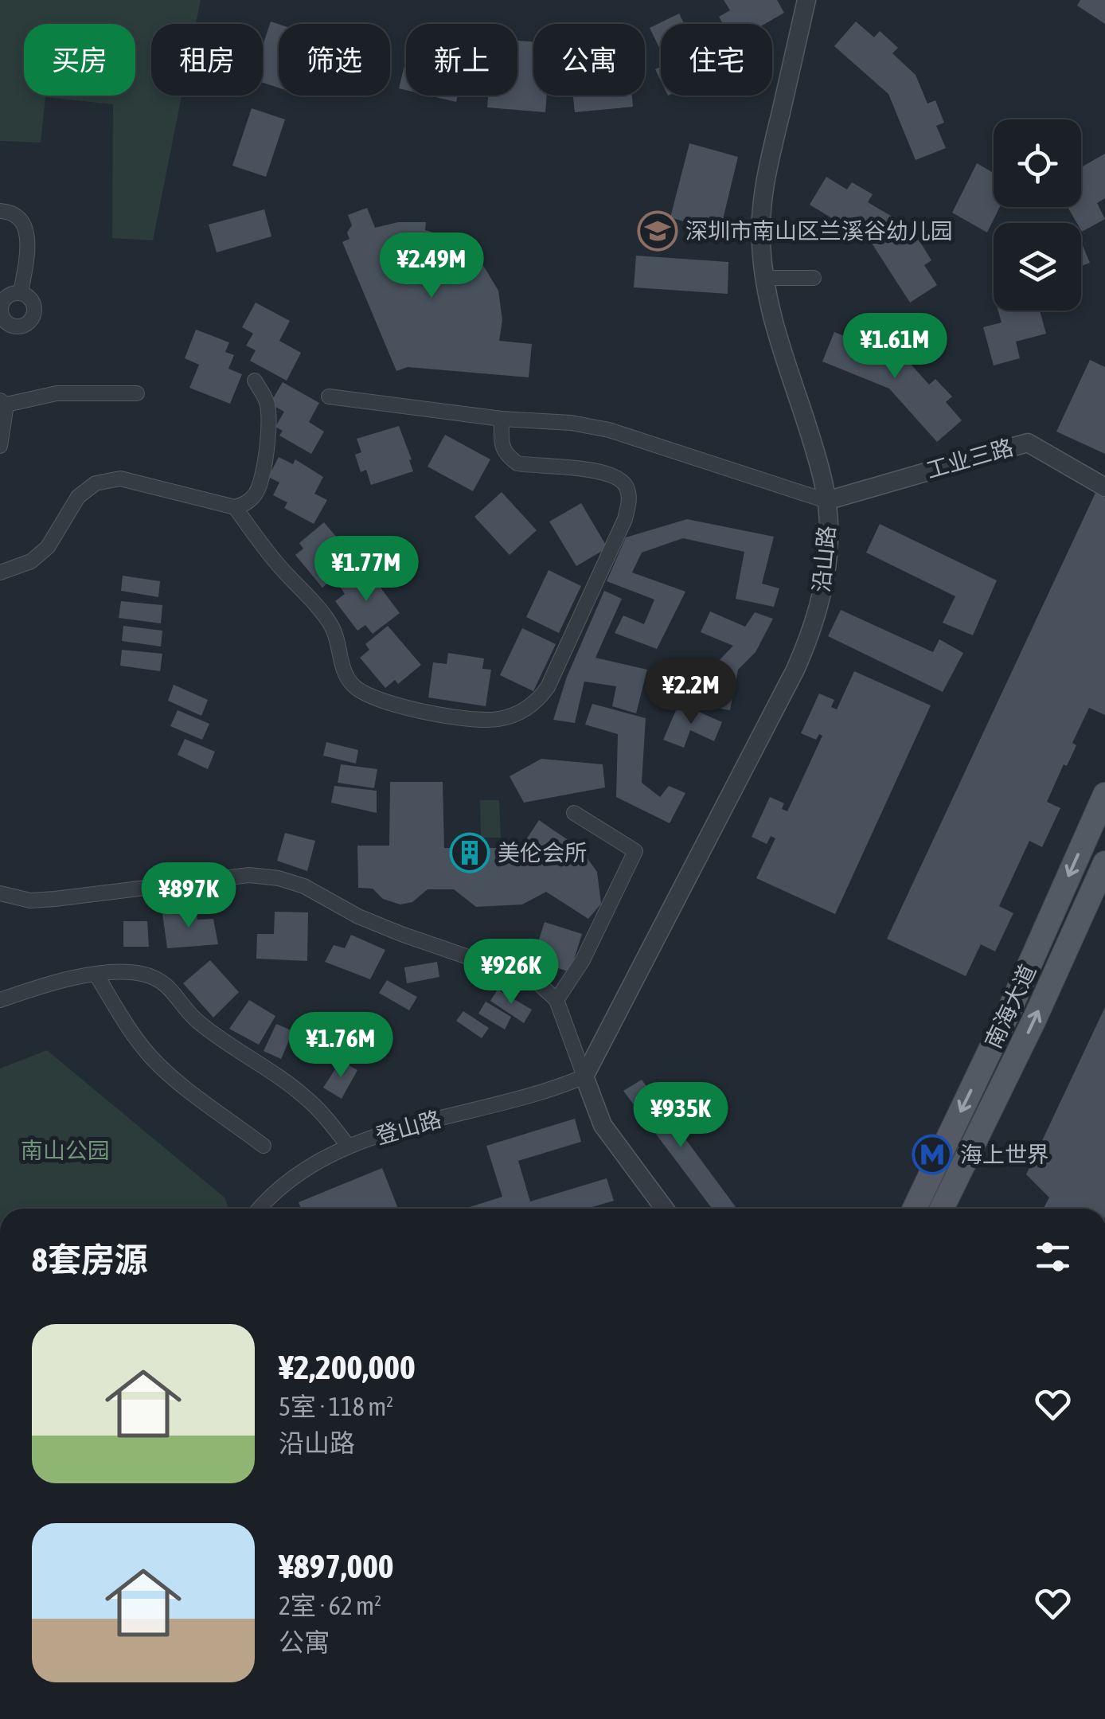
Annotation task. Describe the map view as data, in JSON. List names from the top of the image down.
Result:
{
  "streets": {
    "main road": ["南海大道"],
    "street": ["工业三路", "沿山路", "登山路"]
  },
  "crossings": [
    ["工业三路", "沿山路"],
    ["沿山路", "登山路"]
  ],
  "parks": ["南山公园"],
  "places": {
    "school or university": ["深圳市南山区兰溪谷幼儿园"],
    "building": ["美伦会所"],
    "metro station": ["海上世界"]
  },
  "page": {
    "chip": [
      "买房",
      "租房",
      "筛选",
      "新上",
      "公寓",
      "住宅"
    ],
    "price": [
      "¥2.49M",
      "¥1.61M",
      "¥1.77M",
      "¥2.2M",
      "¥897K",
      "¥926K",
      "¥1.76M",
      "¥935K"
    ],
    "heading": "8套房源",
    "list": [
      {
        "name": "¥2,200,000",
        "note": "5室 · 118 m² · 沿山路"
      },
      {
        "name": "¥897,000",
        "note": "2室 · 62 m² · 公寓"
      }
    ]
  }
}
